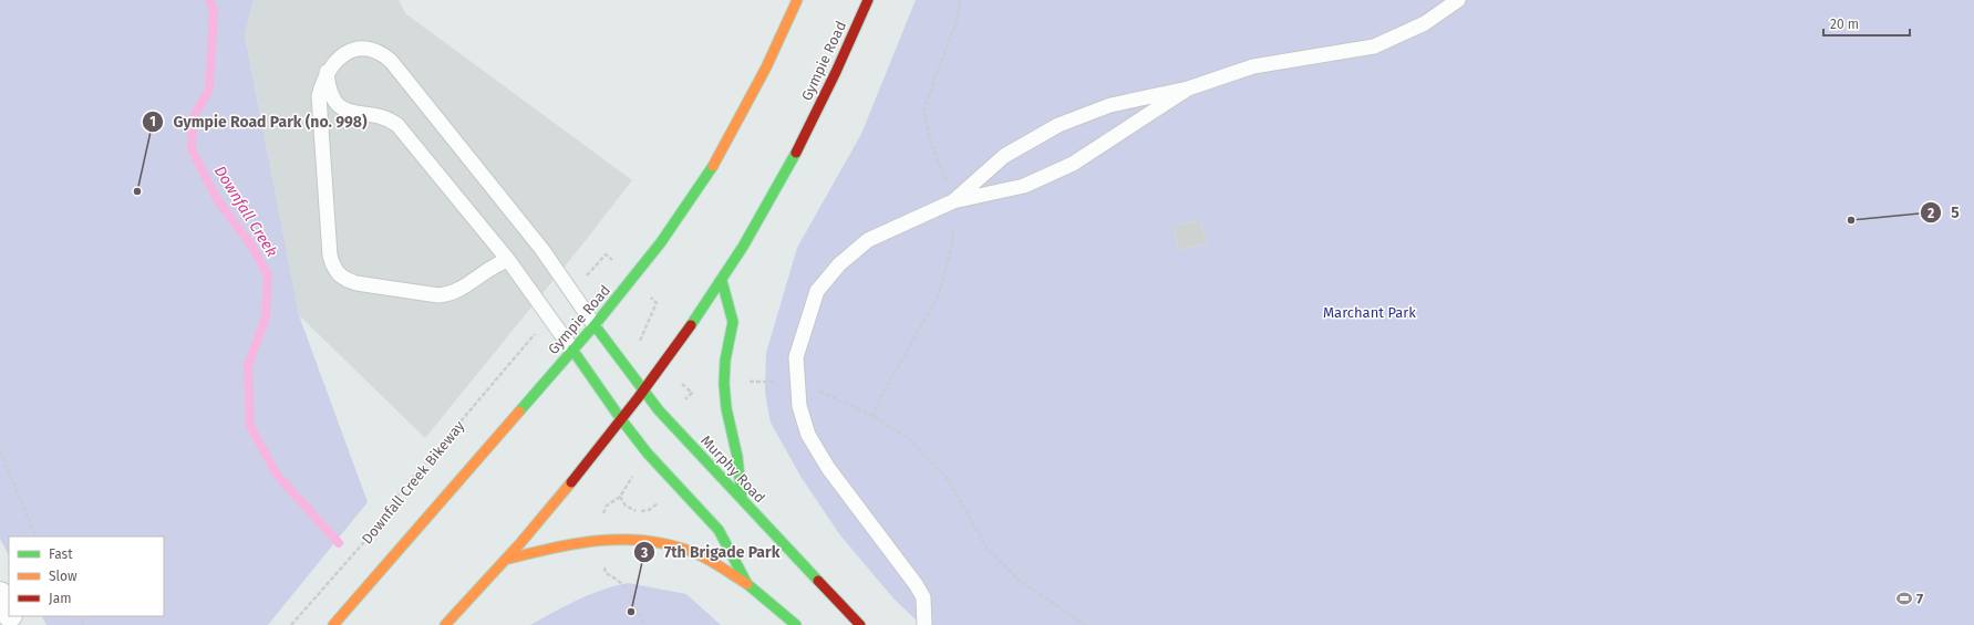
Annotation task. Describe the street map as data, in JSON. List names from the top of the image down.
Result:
{
  "streets": {
    "main road": ["Gympie Road", "Murphy Road"],
    "path": ["Downfall Creek Bikeway"]
  },
  "crossings": [
    ["Gympie Road", "Murphy Road"]
  ],
  "water": ["Downfall Creek"],
  "parks": ["Marchant Park"],
  "places": {
    "other": ["Gympie Road Park (no. 998)", "5", "7th Brigade Park"],
    "sports": ["7"]
  },
  "legend": ["Fast", "Slow", "Jam"],
  "scale_bar": "20 m"
}
